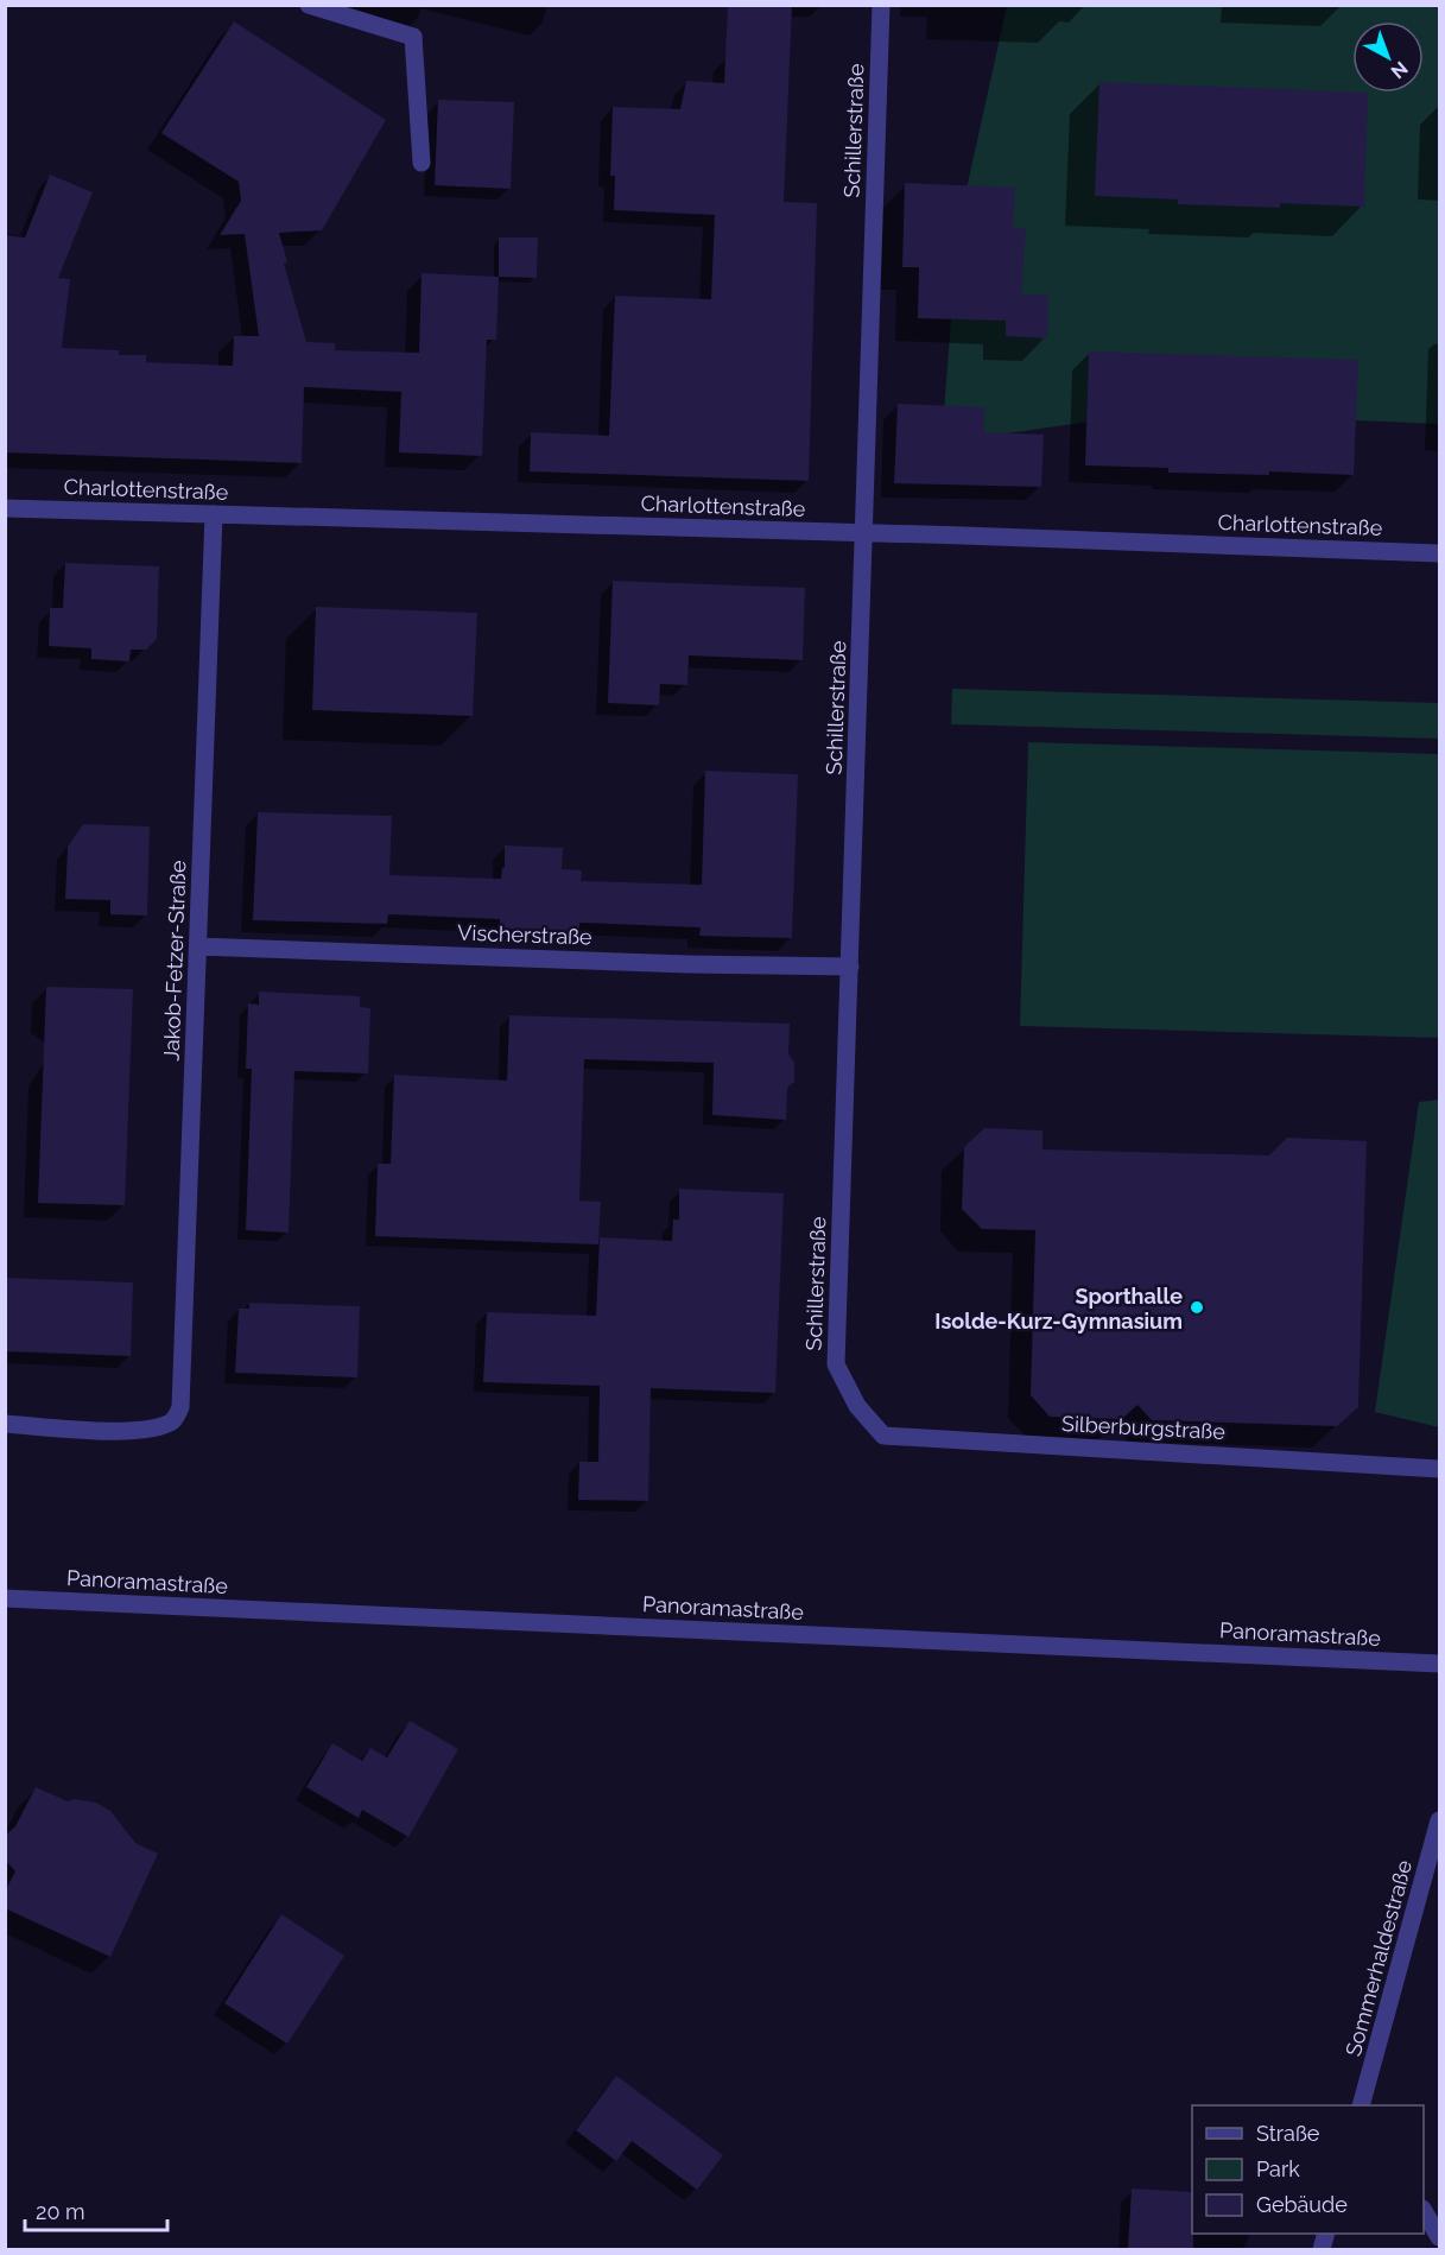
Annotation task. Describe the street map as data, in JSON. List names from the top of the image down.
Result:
{
  "streets": {
    "street": [
      "Schillerstraße",
      "Charlottenstraße",
      "Vischerstraße",
      "Jakob-Fetzer-Straße",
      "Silberburgstraße",
      "Panoramastraße",
      "Sommerhaldestraße"
    ]
  },
  "crossings": [
    ["Schillerstraße", "Charlottenstraße"],
    ["Schillerstraße", "Vischerstraße"],
    ["Schillerstraße", "Silberburgstraße"],
    ["Charlottenstraße", "Jakob-Fetzer-Straße"],
    ["Vischerstraße", "Jakob-Fetzer-Straße"]
  ],
  "places": ["Sporthalle Isolde-Kurz-Gymnasium"],
  "legend": ["Straße", "Park", "Gebäude"],
  "scale_bar": "20 m",
  "north": "bottom right"
}
